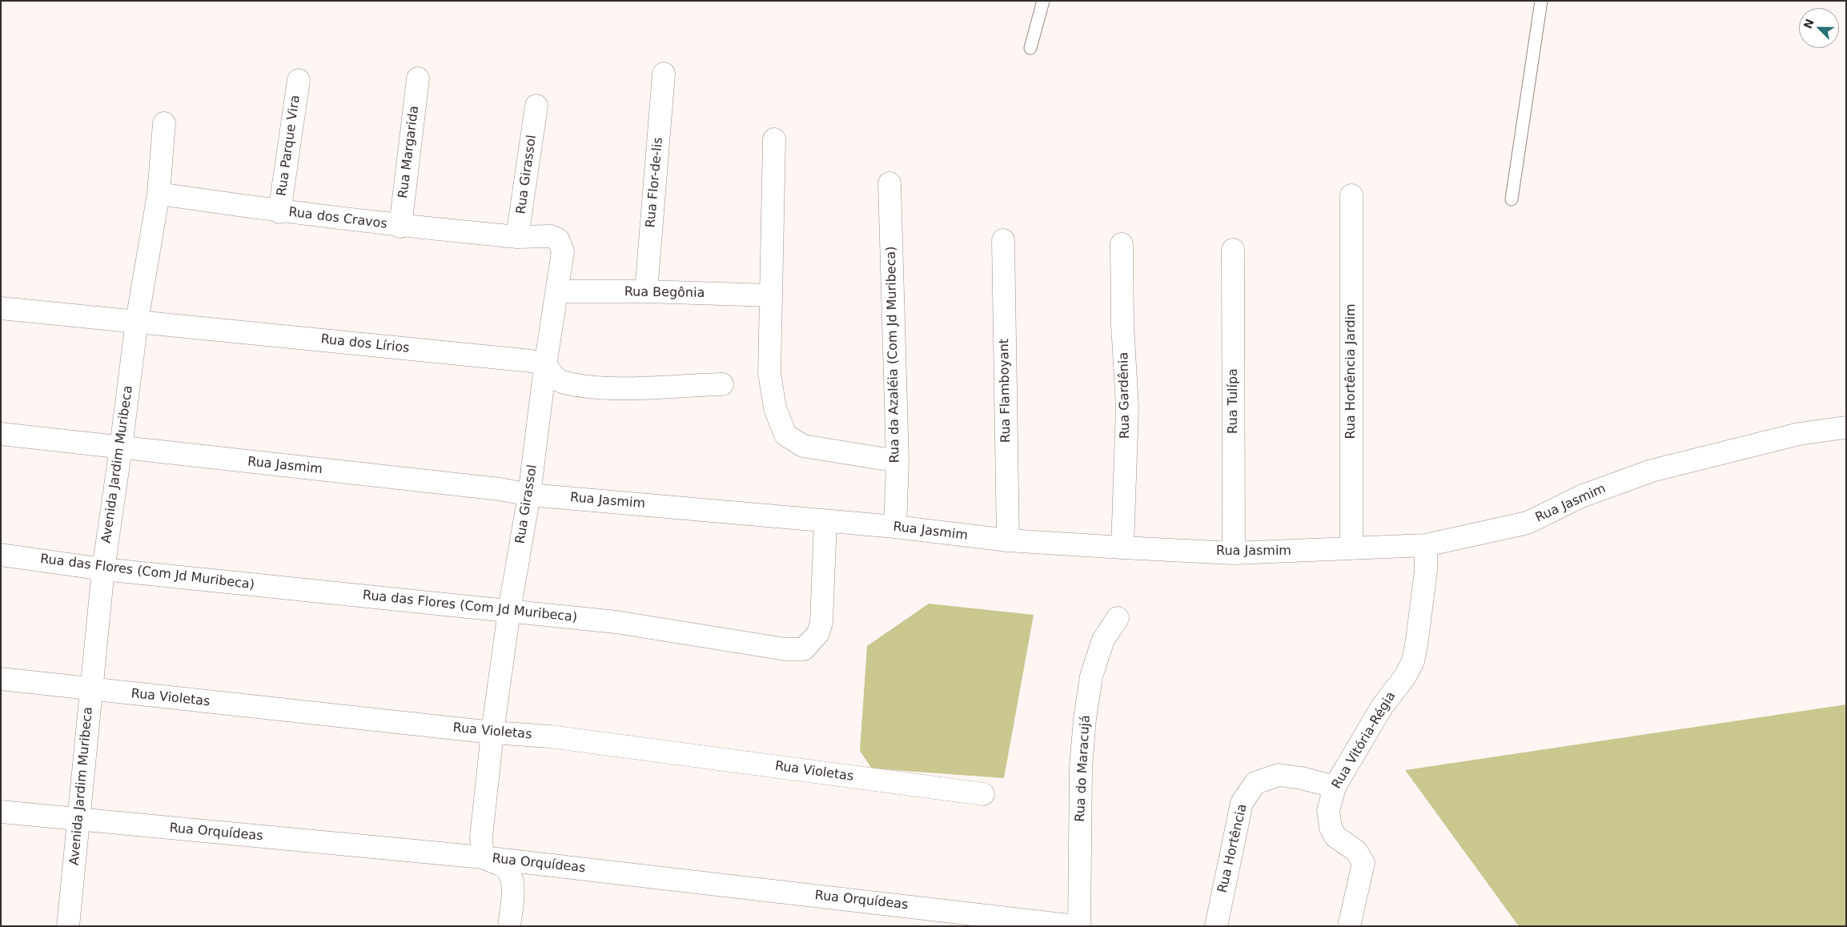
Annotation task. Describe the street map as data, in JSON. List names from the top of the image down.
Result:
{
  "streets": {
    "street": [
      "Rua Parque Vira",
      "Rua Margarida",
      "Rua Girassol",
      "Rua Flor-de-lis",
      "Rua dos Cravos",
      "Rua Begônia",
      "Rua dos Lírios",
      "Rua da Azaléia (Com Jd Muribeca)",
      "Rua Hortência Jardim",
      "Rua Flamboyant",
      "Rua Gardênia",
      "Rua Tulípa",
      "Avenida Jardim Muribeca",
      "Rua Jasmim",
      "Rua das Flores (Com Jd Muribeca)",
      "Rua Violetas",
      "Rua Vitória-Régia",
      "Rua do Maracujá",
      "Rua Orquídeas",
      "Rua Hortência"
    ]
  },
  "crossings": [
    ["Rua Parque Vira", "Rua dos Cravos"],
    ["Rua Margarida", "Rua dos Cravos"],
    ["Rua Girassol", "Rua dos Cravos"],
    ["Rua Girassol", "Rua Begônia"],
    ["Rua Girassol", "Rua dos Lírios"],
    ["Rua Girassol", "Rua Jasmim"],
    ["Rua Girassol", "Rua das Flores (Com Jd Muribeca)"],
    ["Rua Girassol", "Rua Violetas"],
    ["Rua Girassol", "Rua Orquídeas"],
    ["Rua Flor-de-lis", "Rua Begônia"],
    ["Rua dos Cravos", "Avenida Jardim Muribeca"],
    ["Rua dos Lírios", "Avenida Jardim Muribeca"],
    ["Rua da Azaléia (Com Jd Muribeca)", "Rua Jasmim"],
    ["Rua Hortência Jardim", "Rua Jasmim"],
    ["Rua Flamboyant", "Rua Jasmim"],
    ["Rua Gardênia", "Rua Jasmim"],
    ["Rua Tulípa", "Rua Jasmim"],
    ["Avenida Jardim Muribeca", "Rua Jasmim"],
    ["Avenida Jardim Muribeca", "Rua das Flores (Com Jd Muribeca)"],
    ["Avenida Jardim Muribeca", "Rua Violetas"],
    ["Avenida Jardim Muribeca", "Rua Orquídeas"],
    ["Rua Jasmim", "Rua das Flores (Com Jd Muribeca)"],
    ["Rua Jasmim", "Rua Vitória-Régia"],
    ["Rua Vitória-Régia", "Rua Hortência"]
  ],
  "north": "top left"
}
